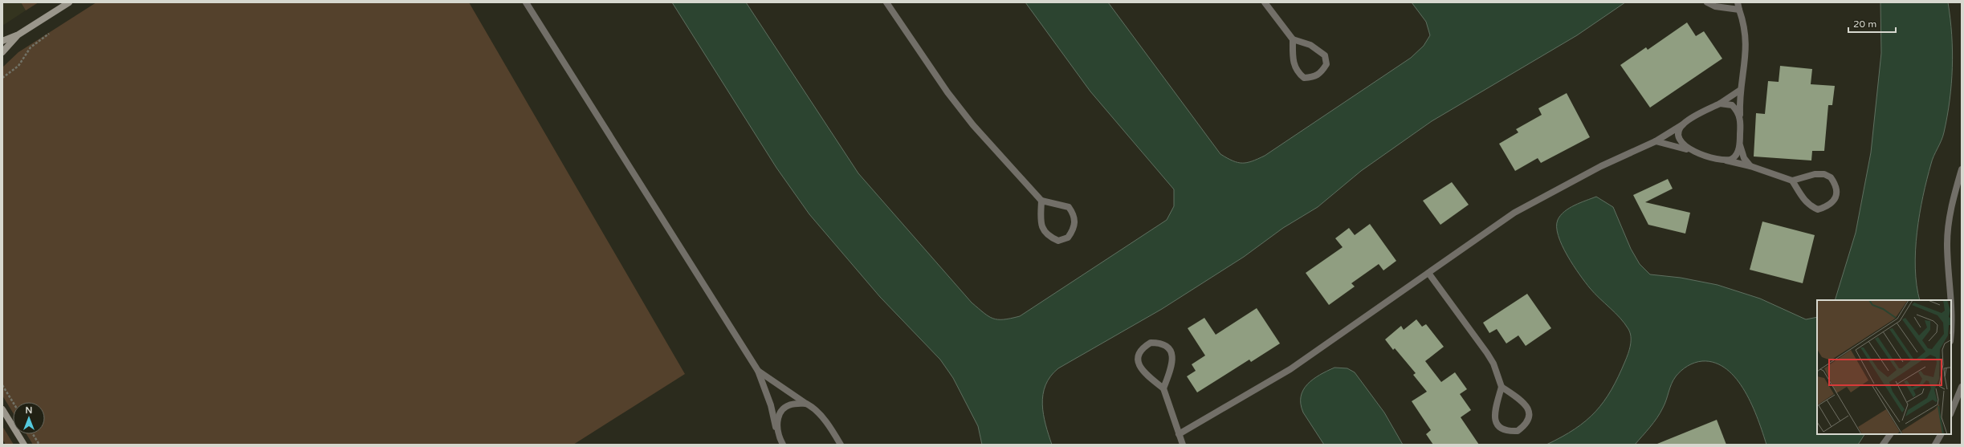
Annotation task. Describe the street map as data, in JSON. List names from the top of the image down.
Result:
{
  "scale_bar": "20 m",
  "north": "top"
}
